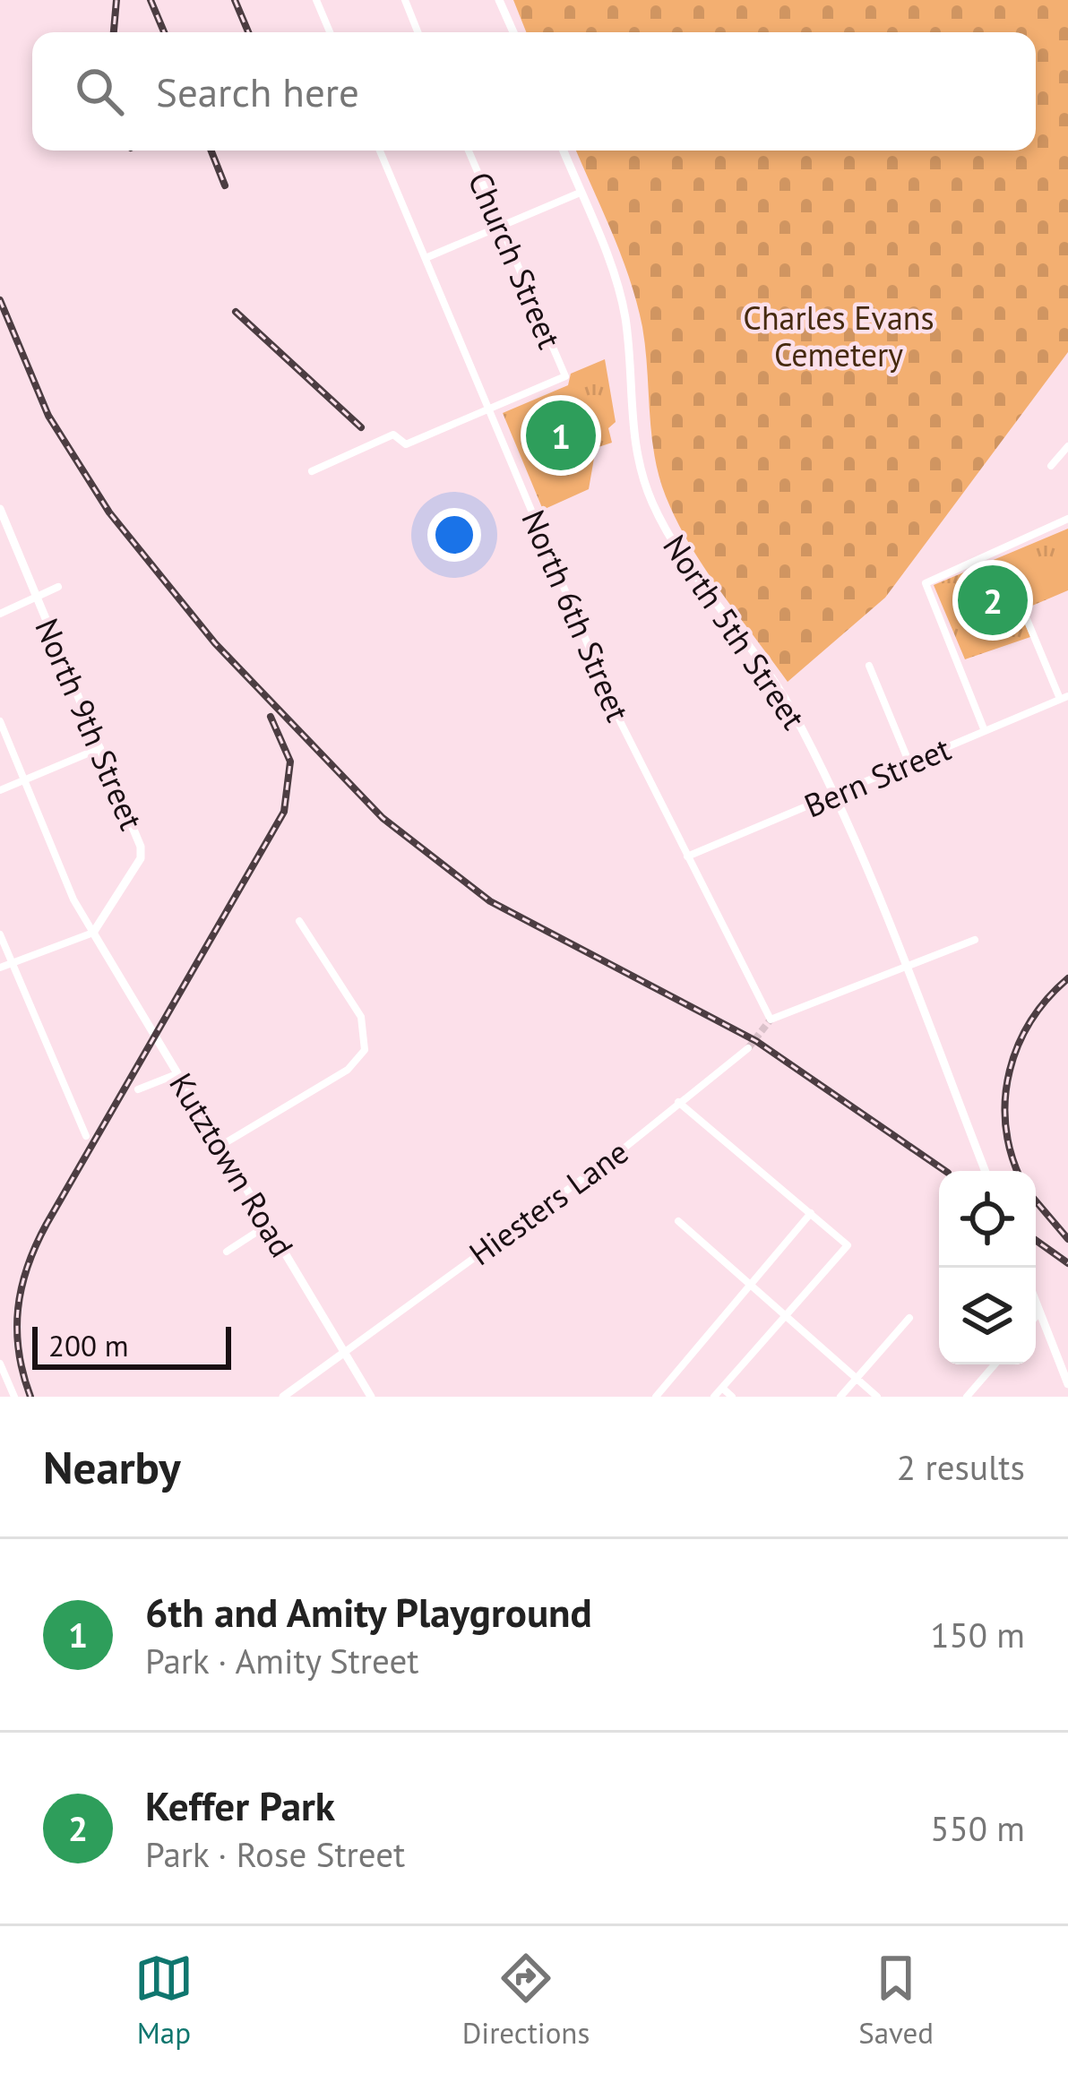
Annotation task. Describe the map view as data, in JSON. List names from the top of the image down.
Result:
{
  "streets": {
    "main road": ["North 5th Street", "North 9th Street", "Kutztown Road"],
    "street": [
      "Church Street",
      "North 6th Street",
      "Bern Street",
      "Hiesters Lane"
    ]
  },
  "crossings": [
    ["Church Street", "North 6th Street"],
    ["North 6th Street", "North 5th Street"],
    ["North 6th Street", "Bern Street"],
    ["North 5th Street", "Bern Street"],
    ["North 9th Street", "Kutztown Road"],
    ["Kutztown Road", "Hiesters Lane"]
  ],
  "parks": ["Charles Evans Cemetery"],
  "scale_bar": "200 m",
  "page": {
    "search": "Search here",
    "pins": ["1", "2"],
    "scale": "200 m",
    "heading": ["Nearby", "2 results"],
    "list": [
      {
        "mark": "1",
        "name": "6th and Amity Playground",
        "note": "Park · Amity Street",
        "value": "150 m"
      },
      {
        "mark": "2",
        "name": "Keffer Park",
        "note": "Park · Rose Street",
        "value": "550 m"
      }
    ],
    "nav": ["Map", "Directions", "Saved"]
  }
}
